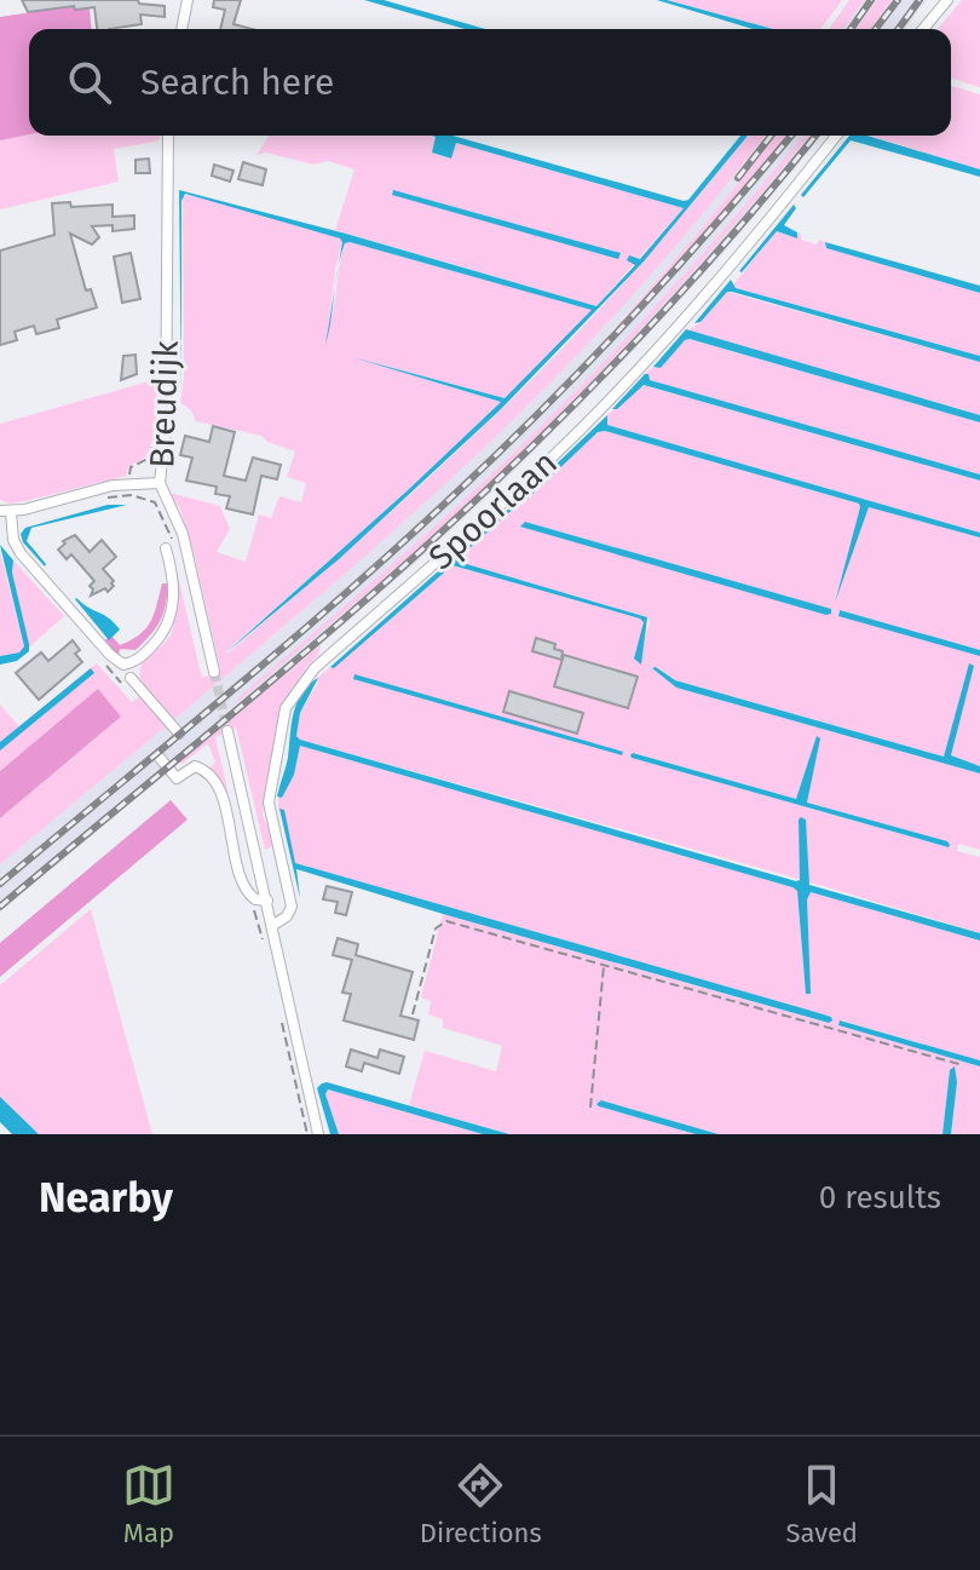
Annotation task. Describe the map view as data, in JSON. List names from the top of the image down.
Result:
{
  "streets": {
    "street": ["Breudijk", "Spoorlaan"]
  },
  "page": {
    "search": "Search here",
    "heading": ["Nearby", "0 results"],
    "nav": ["Map", "Directions", "Saved"]
  }
}
